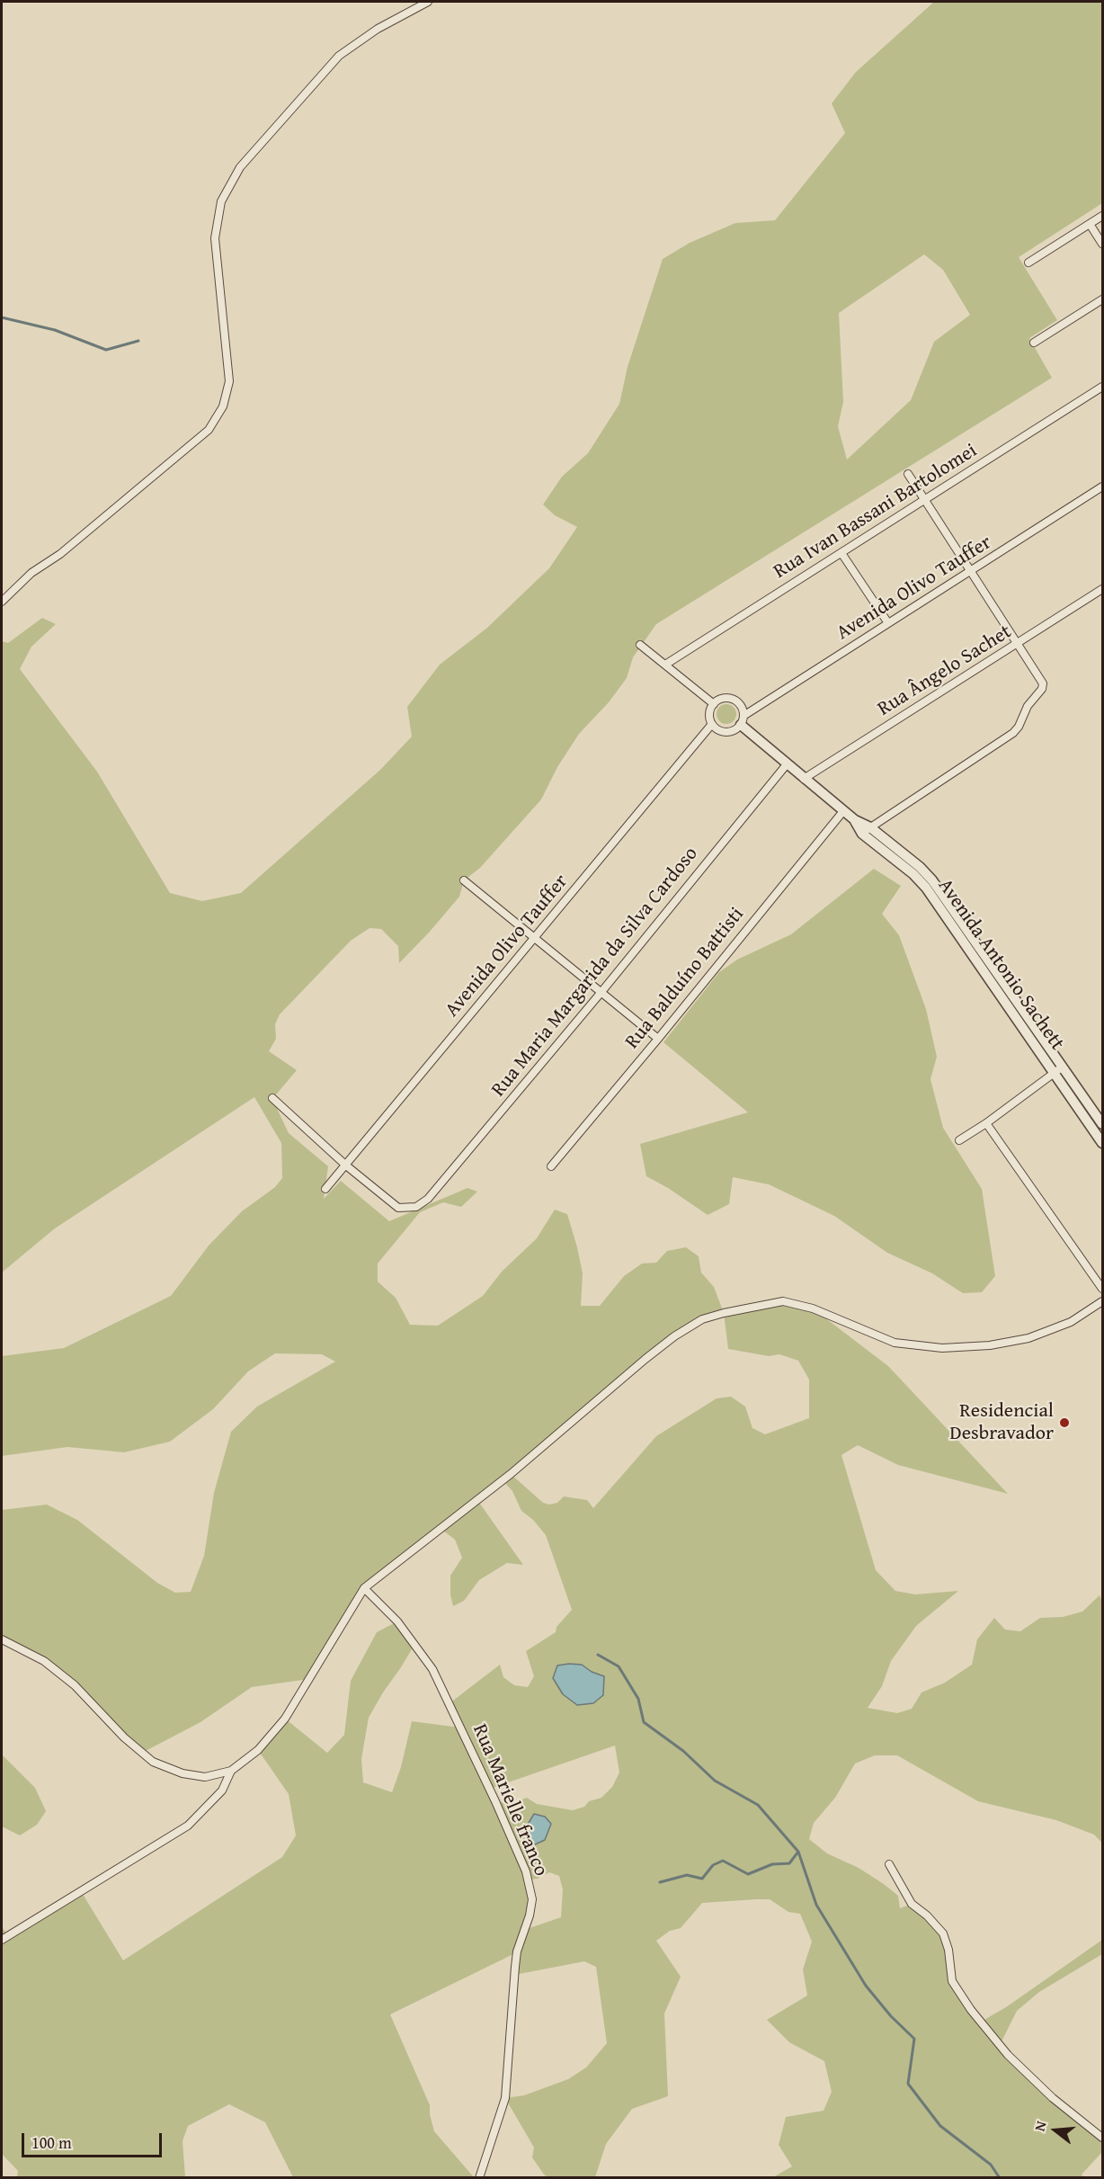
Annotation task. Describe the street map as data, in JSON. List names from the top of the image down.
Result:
{
  "streets": {
    "street": [
      "Rua Ivan Bassani Bartolomei",
      "Avenida Olivo Tauffer",
      "Rua Ângelo Sachet",
      "Avenida Antonio Sachett",
      "Rua Maria Margarida da Silva Cardoso",
      "Rua Balduíno Battisti",
      "Rua Marielle franco"
    ]
  },
  "crossings": [
    ["Avenida Olivo Tauffer", "Avenida Antonio Sachett"],
    ["Avenida Olivo Tauffer", "Rua Maria Margarida da Silva Cardoso"],
    ["Rua Ângelo Sachet", "Avenida Antonio Sachett"],
    ["Avenida Antonio Sachett", "Rua Maria Margarida da Silva Cardoso"],
    ["Avenida Antonio Sachett", "Rua Balduíno Battisti"]
  ],
  "places": ["Residencial Desbravador"],
  "scale_bar": "100 m",
  "north": "left"
}
